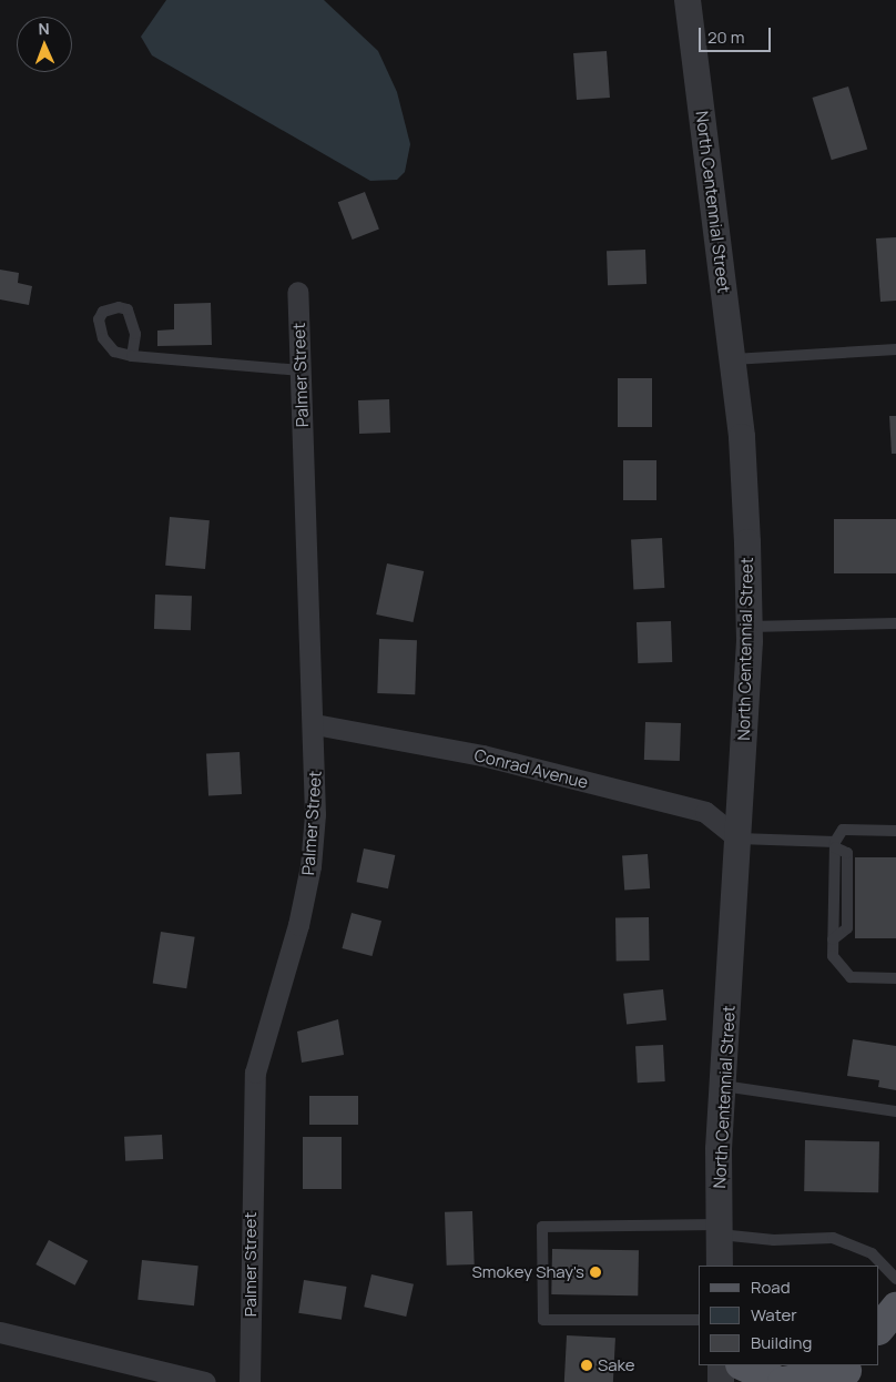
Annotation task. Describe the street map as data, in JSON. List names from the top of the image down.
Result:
{
  "streets": {
    "street": ["North Centennial Street", "Palmer Street", "Conrad Avenue"]
  },
  "crossings": [
    ["North Centennial Street", "Conrad Avenue"],
    ["Palmer Street", "Conrad Avenue"]
  ],
  "places": ["Smokey Shay's", "Sake"],
  "legend": ["Road", "Water", "Building"],
  "scale_bar": "20 m",
  "north": "top"
}
